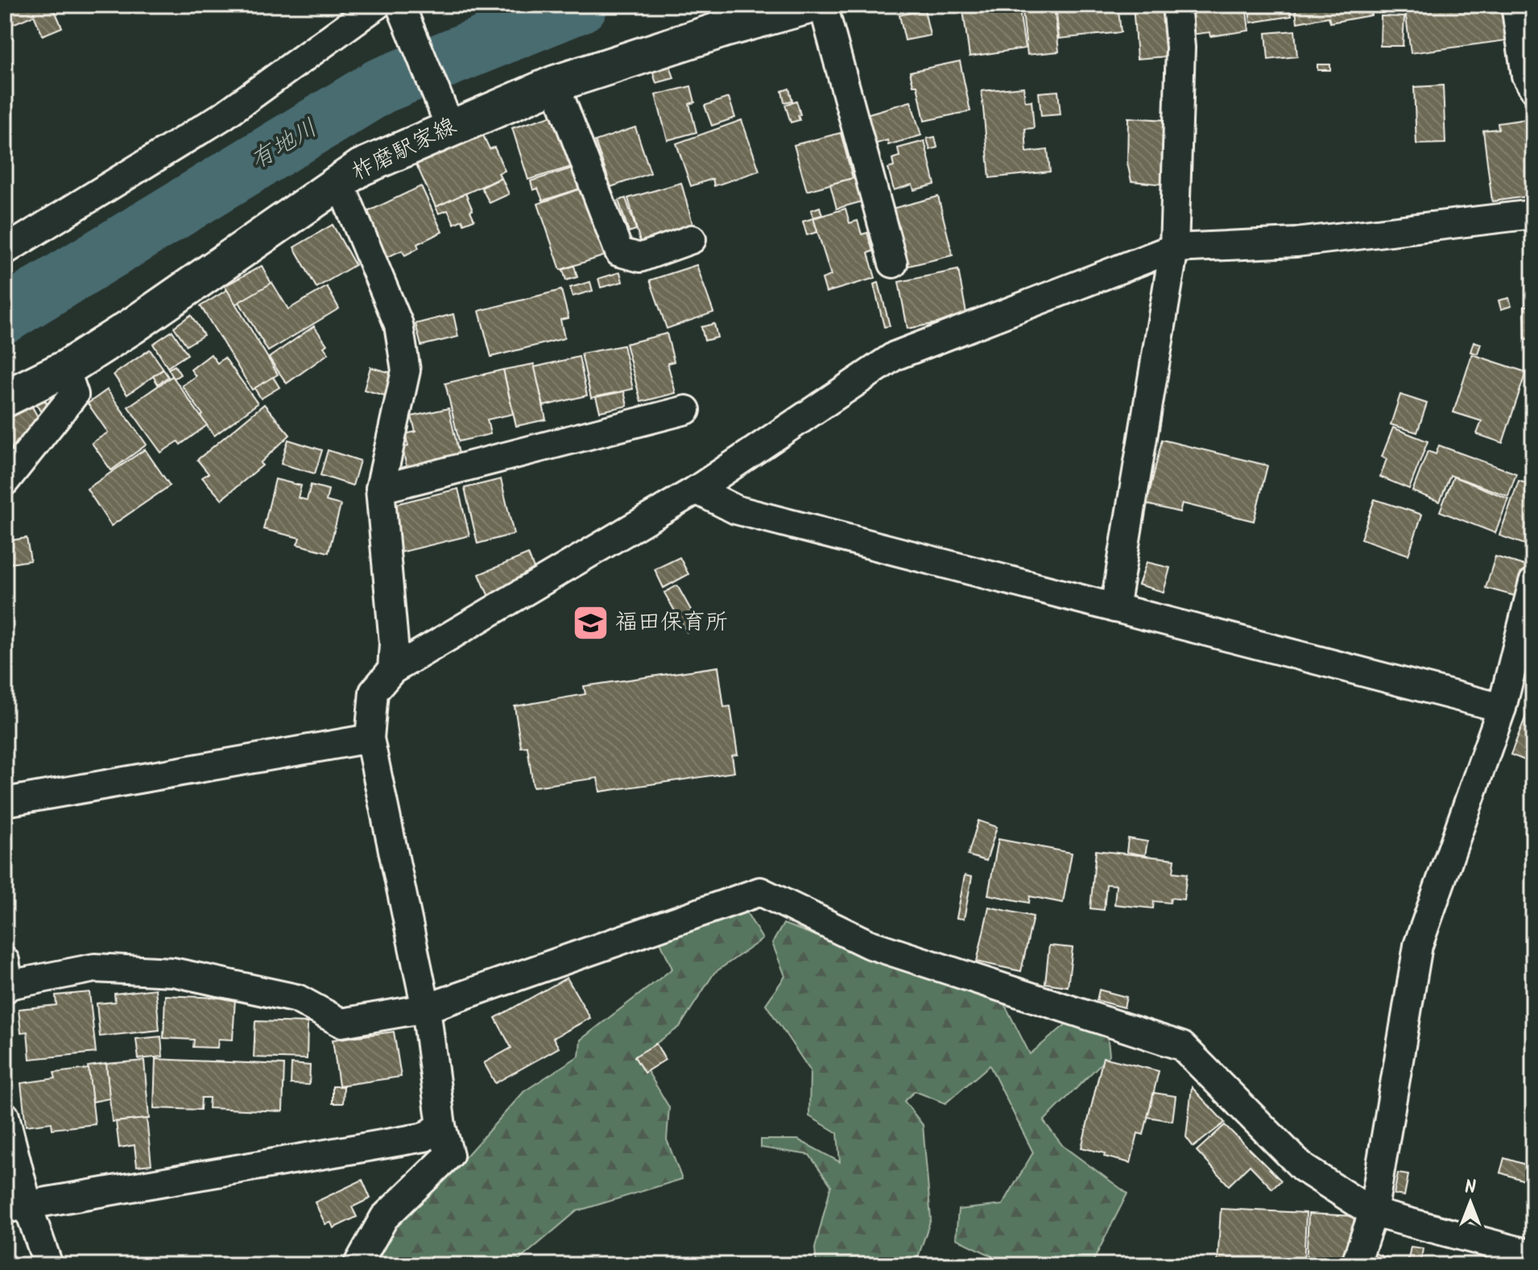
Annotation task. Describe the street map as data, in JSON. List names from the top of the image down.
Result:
{
  "streets": {
    "main road": ["柞磨駅家線"]
  },
  "water": ["有地川"],
  "places": {
    "school or university": ["福田保育所"]
  },
  "north": "top"
}
